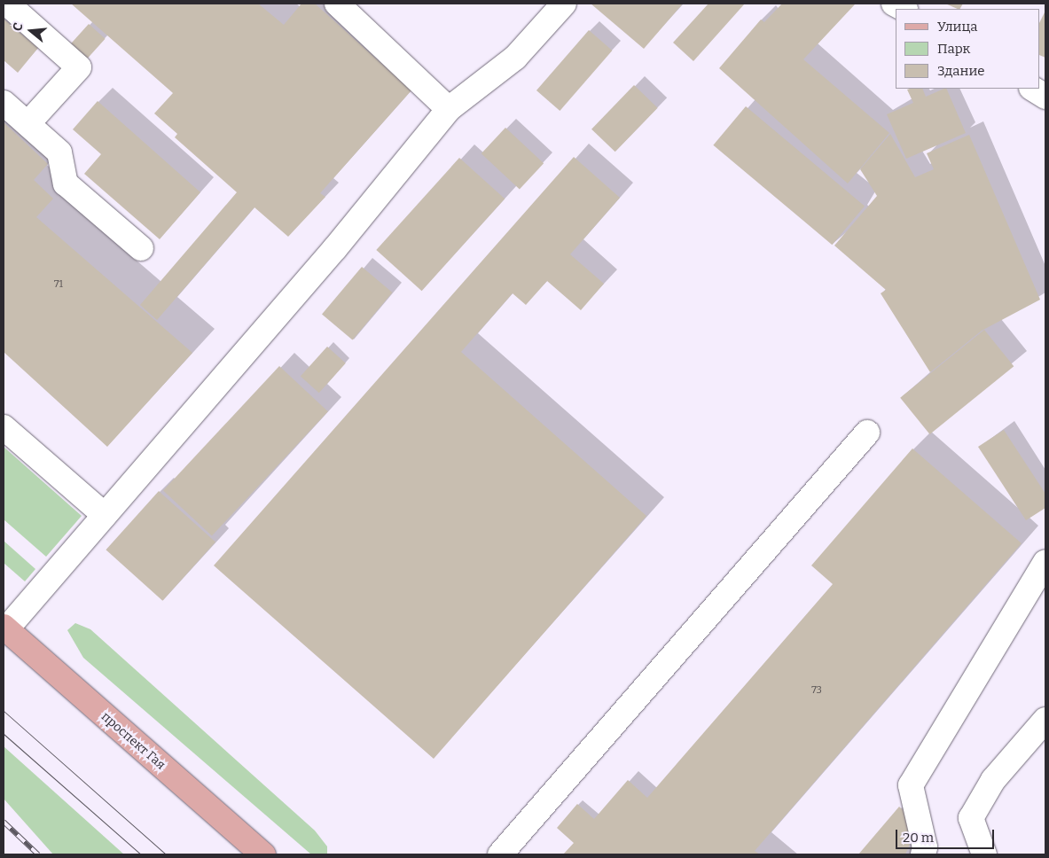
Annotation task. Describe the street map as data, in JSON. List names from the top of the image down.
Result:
{
  "streets": {
    "main road": ["проспект Гая"]
  },
  "house_numbers": ["71", "73"],
  "legend": ["Улица", "Парк", "Здание"],
  "scale_bar": "20 m",
  "north": "left"
}
